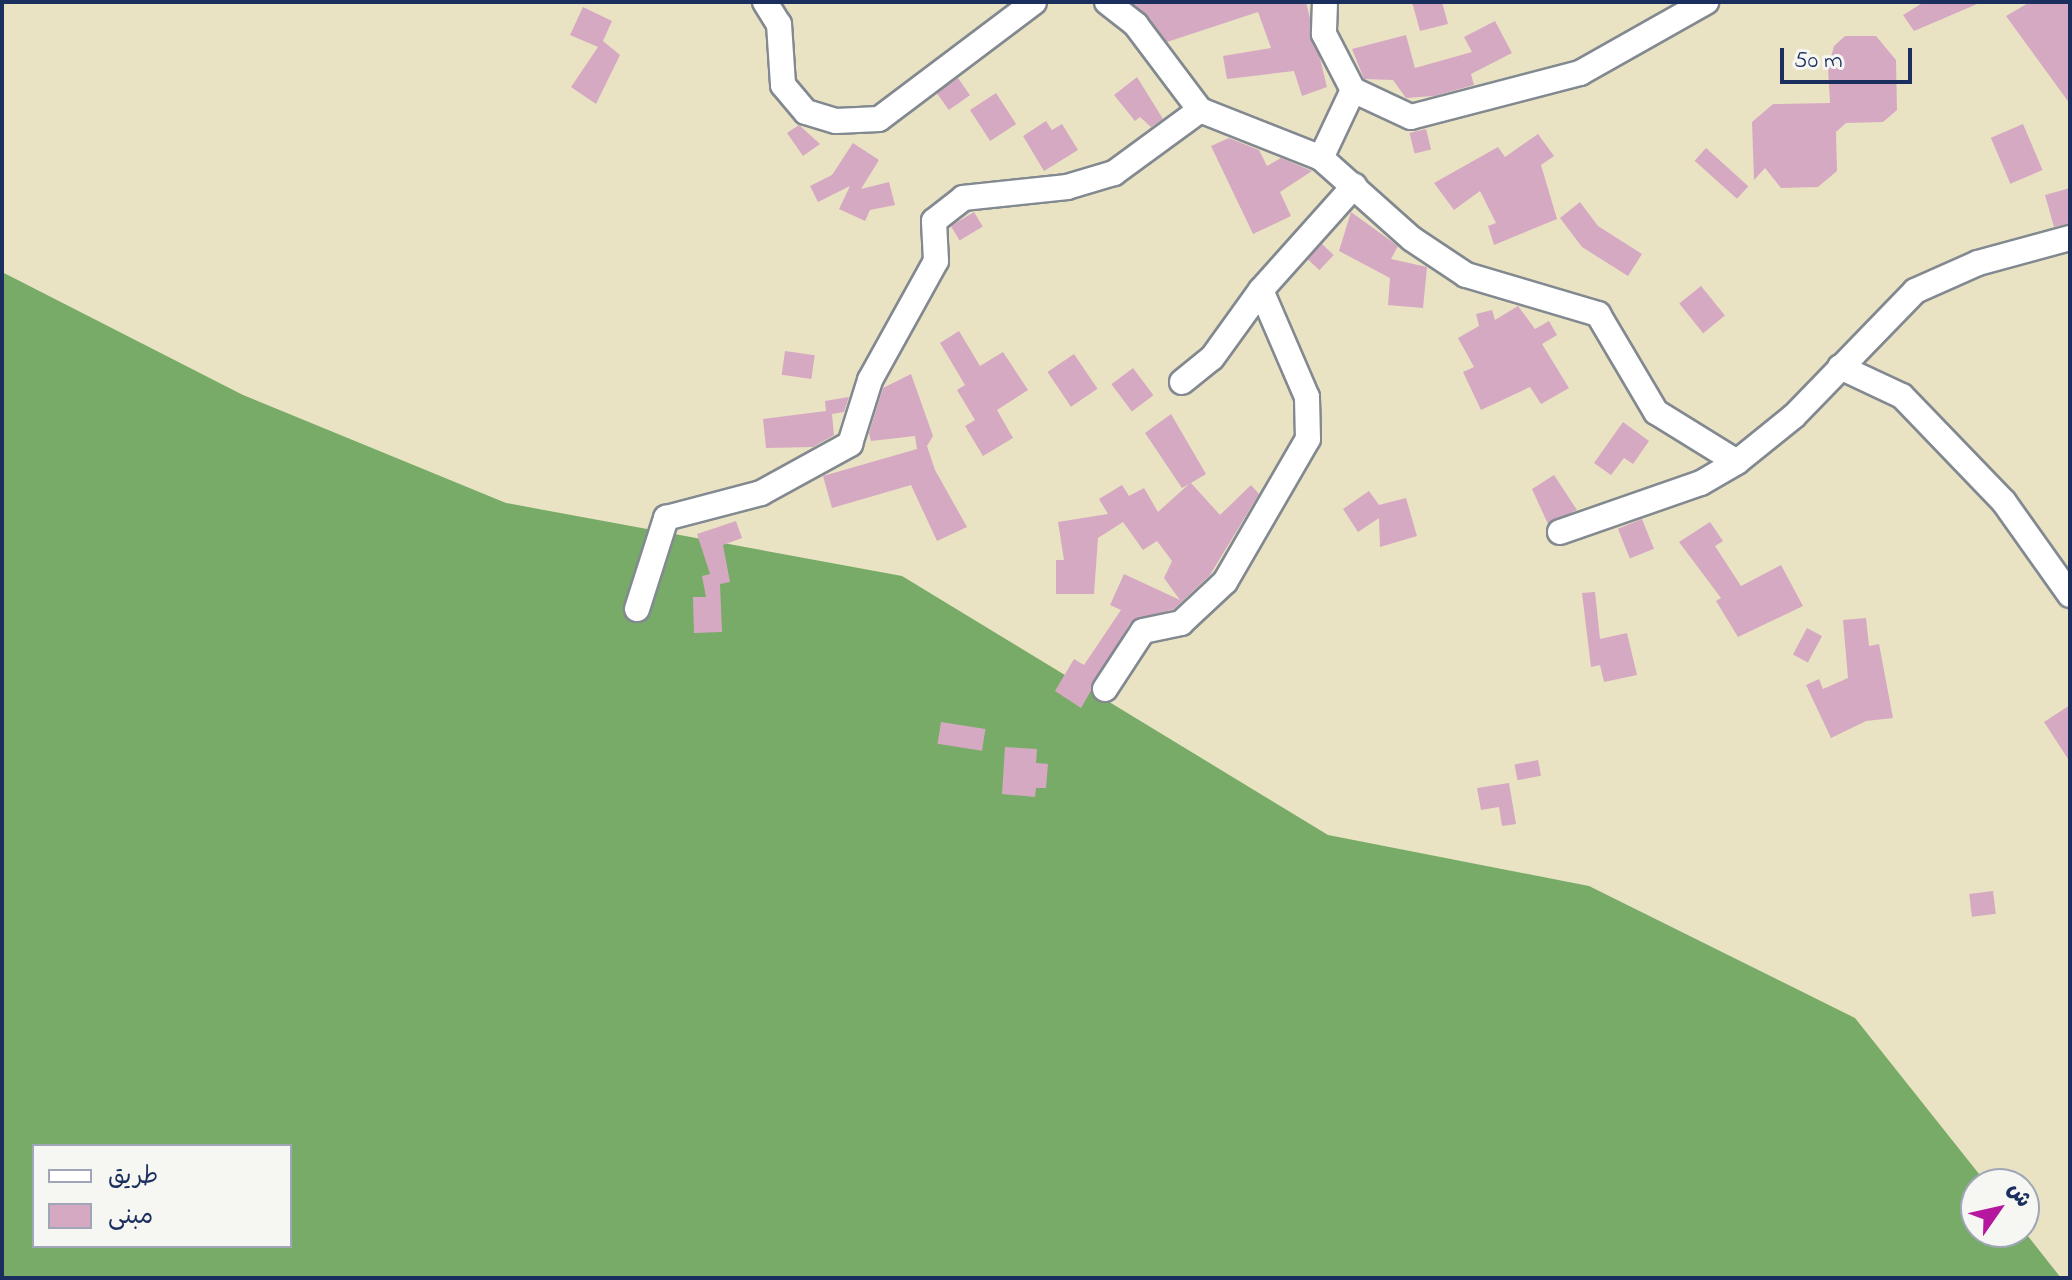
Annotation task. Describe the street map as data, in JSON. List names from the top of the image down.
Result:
{
  "legend": ["طريق", "مبنى"],
  "scale_bar": "50 m",
  "north": "top right"
}
